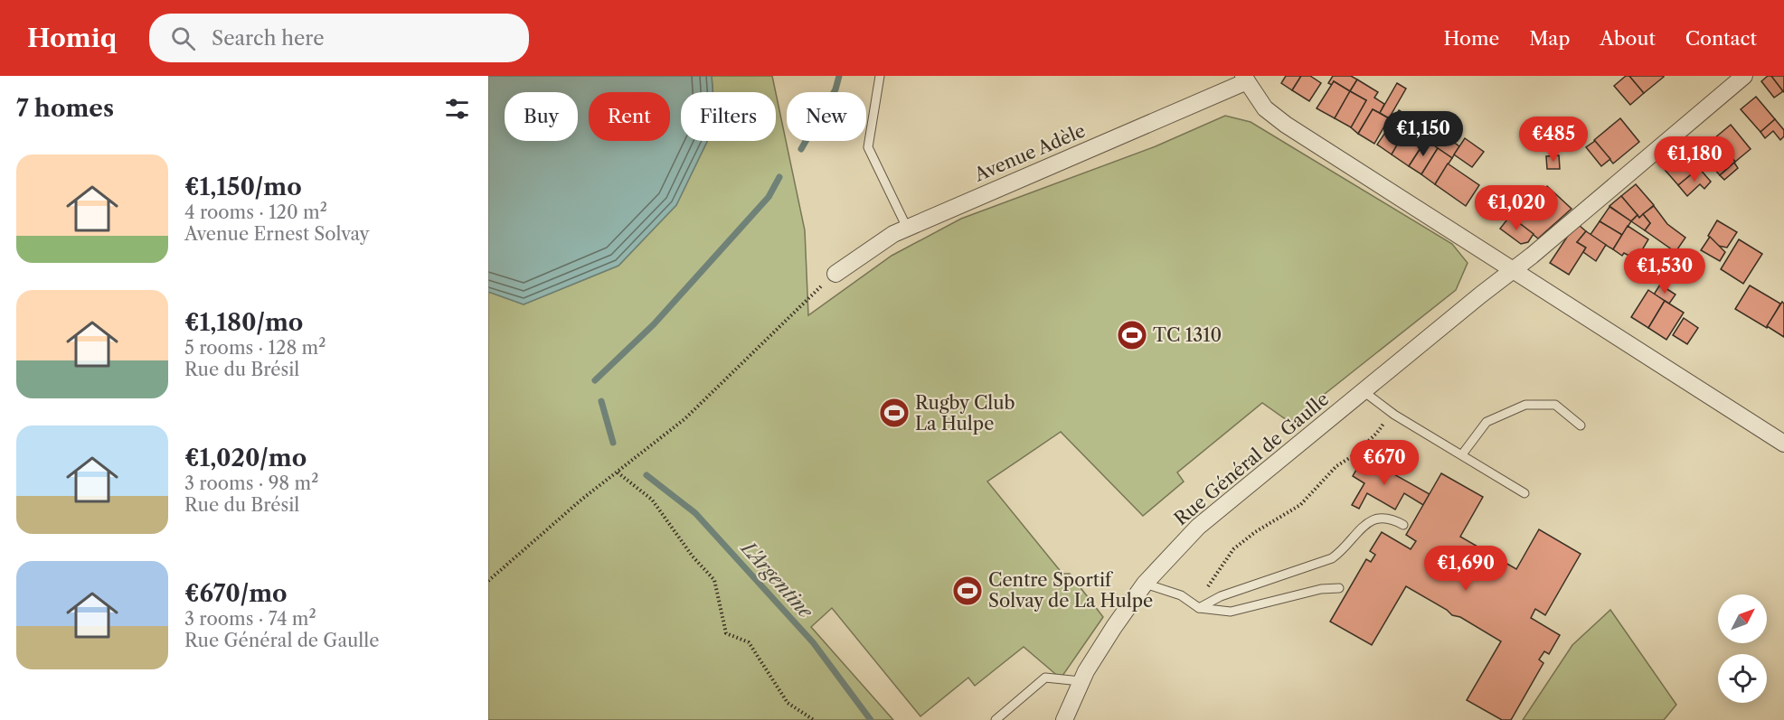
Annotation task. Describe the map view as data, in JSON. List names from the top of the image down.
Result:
{
  "streets": {
    "street": ["Avenue Adèle", "Rue Général de Gaulle"]
  },
  "water": ["L'Argentine"],
  "places": {
    "sports": ["TC 1310", "Rugby Club La Hulpe", "Centre Sportif Solvay de La Hulpe"]
  },
  "north": "top right",
  "page": {
    "header": "Homiq",
    "search": "Search here",
    "nav": [
      "Home",
      "Map",
      "About",
      "Contact"
    ],
    "heading": "7 homes",
    "chip": [
      "Buy",
      "Rent",
      "Filters",
      "New"
    ],
    "price": [
      "€1,150",
      "€485",
      "€1,180",
      "€1,020",
      "€1,530",
      "€670",
      "€1,690"
    ],
    "list": [
      {
        "name": "€1,150/mo",
        "note": "4 rooms · 120 m² · Avenue Ernest Solvay"
      },
      {
        "name": "€1,180/mo",
        "note": "5 rooms · 128 m² · Rue du Brésil"
      },
      {
        "name": "€1,020/mo",
        "note": "3 rooms · 98 m² · Rue du Brésil"
      },
      {
        "name": "€670/mo",
        "note": "3 rooms · 74 m² · Rue Général de Gaulle"
      }
    ]
  }
}
